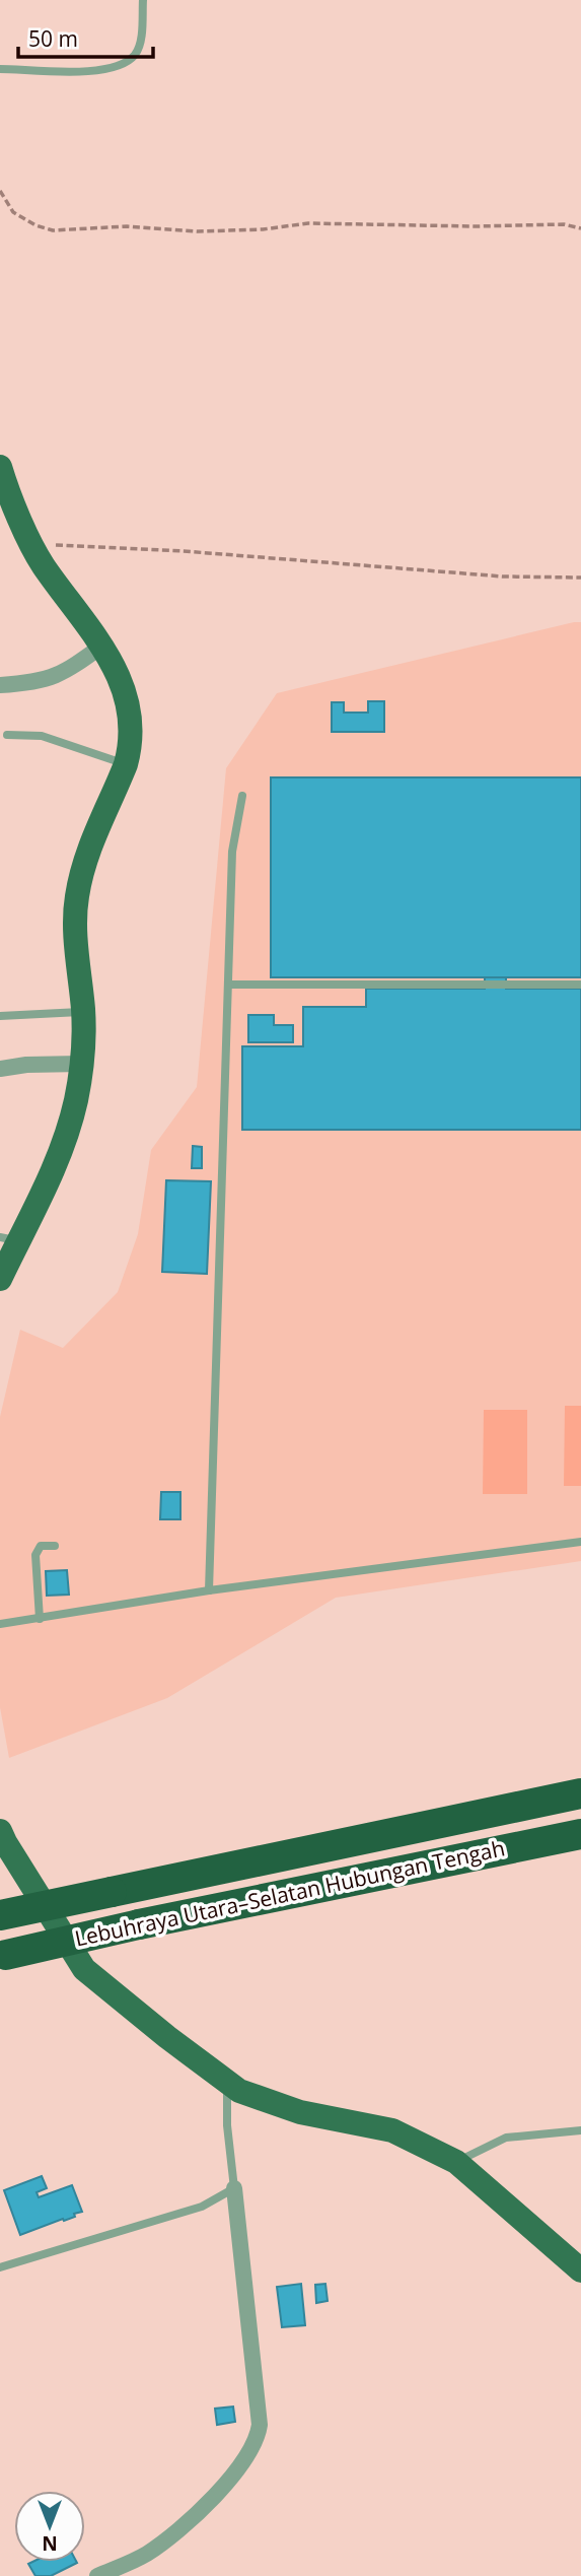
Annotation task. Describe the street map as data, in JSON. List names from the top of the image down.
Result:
{
  "streets": {
    "highway": ["Lebuhraya Utara–Selatan Hubungan Tengah"]
  },
  "scale_bar": "50 m",
  "north": "bottom"
}
